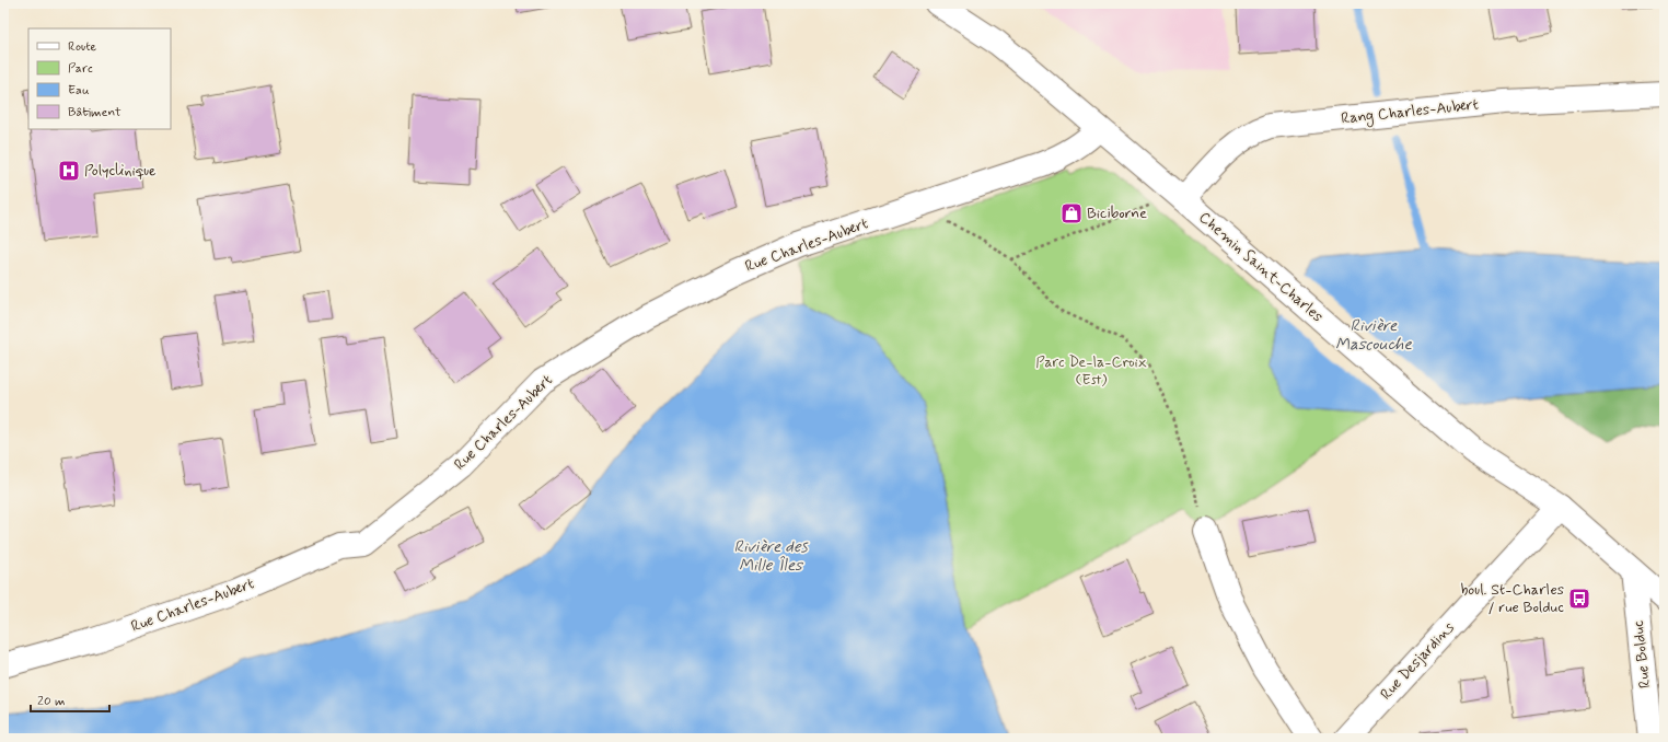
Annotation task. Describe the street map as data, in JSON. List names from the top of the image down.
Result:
{
  "streets": {
    "street": [
      "Rang Charles-Aubert",
      "Rue Charles-Aubert",
      "Chemin Saint-Charles",
      "Rue Bolduc",
      "Rue Desjardins"
    ]
  },
  "crossings": [
    ["Rang Charles-Aubert", "Chemin Saint-Charles"],
    ["Rue Charles-Aubert", "Chemin Saint-Charles"],
    ["Chemin Saint-Charles", "Rue Bolduc"],
    ["Chemin Saint-Charles", "Rue Desjardins"]
  ],
  "water": ["Rivière Mascouche", "Rivière des Mille Îles"],
  "parks": ["Parc De-la-Croix (Est)"],
  "places": {
    "hospital": ["Polyclinique"],
    "shop": ["Biciborne"],
    "bus stop": ["boul. St-Charles / rue Bolduc"]
  },
  "legend": [
    "Route",
    "Parc",
    "Eau",
    "Bâtiment"
  ],
  "scale_bar": "20 m"
}
